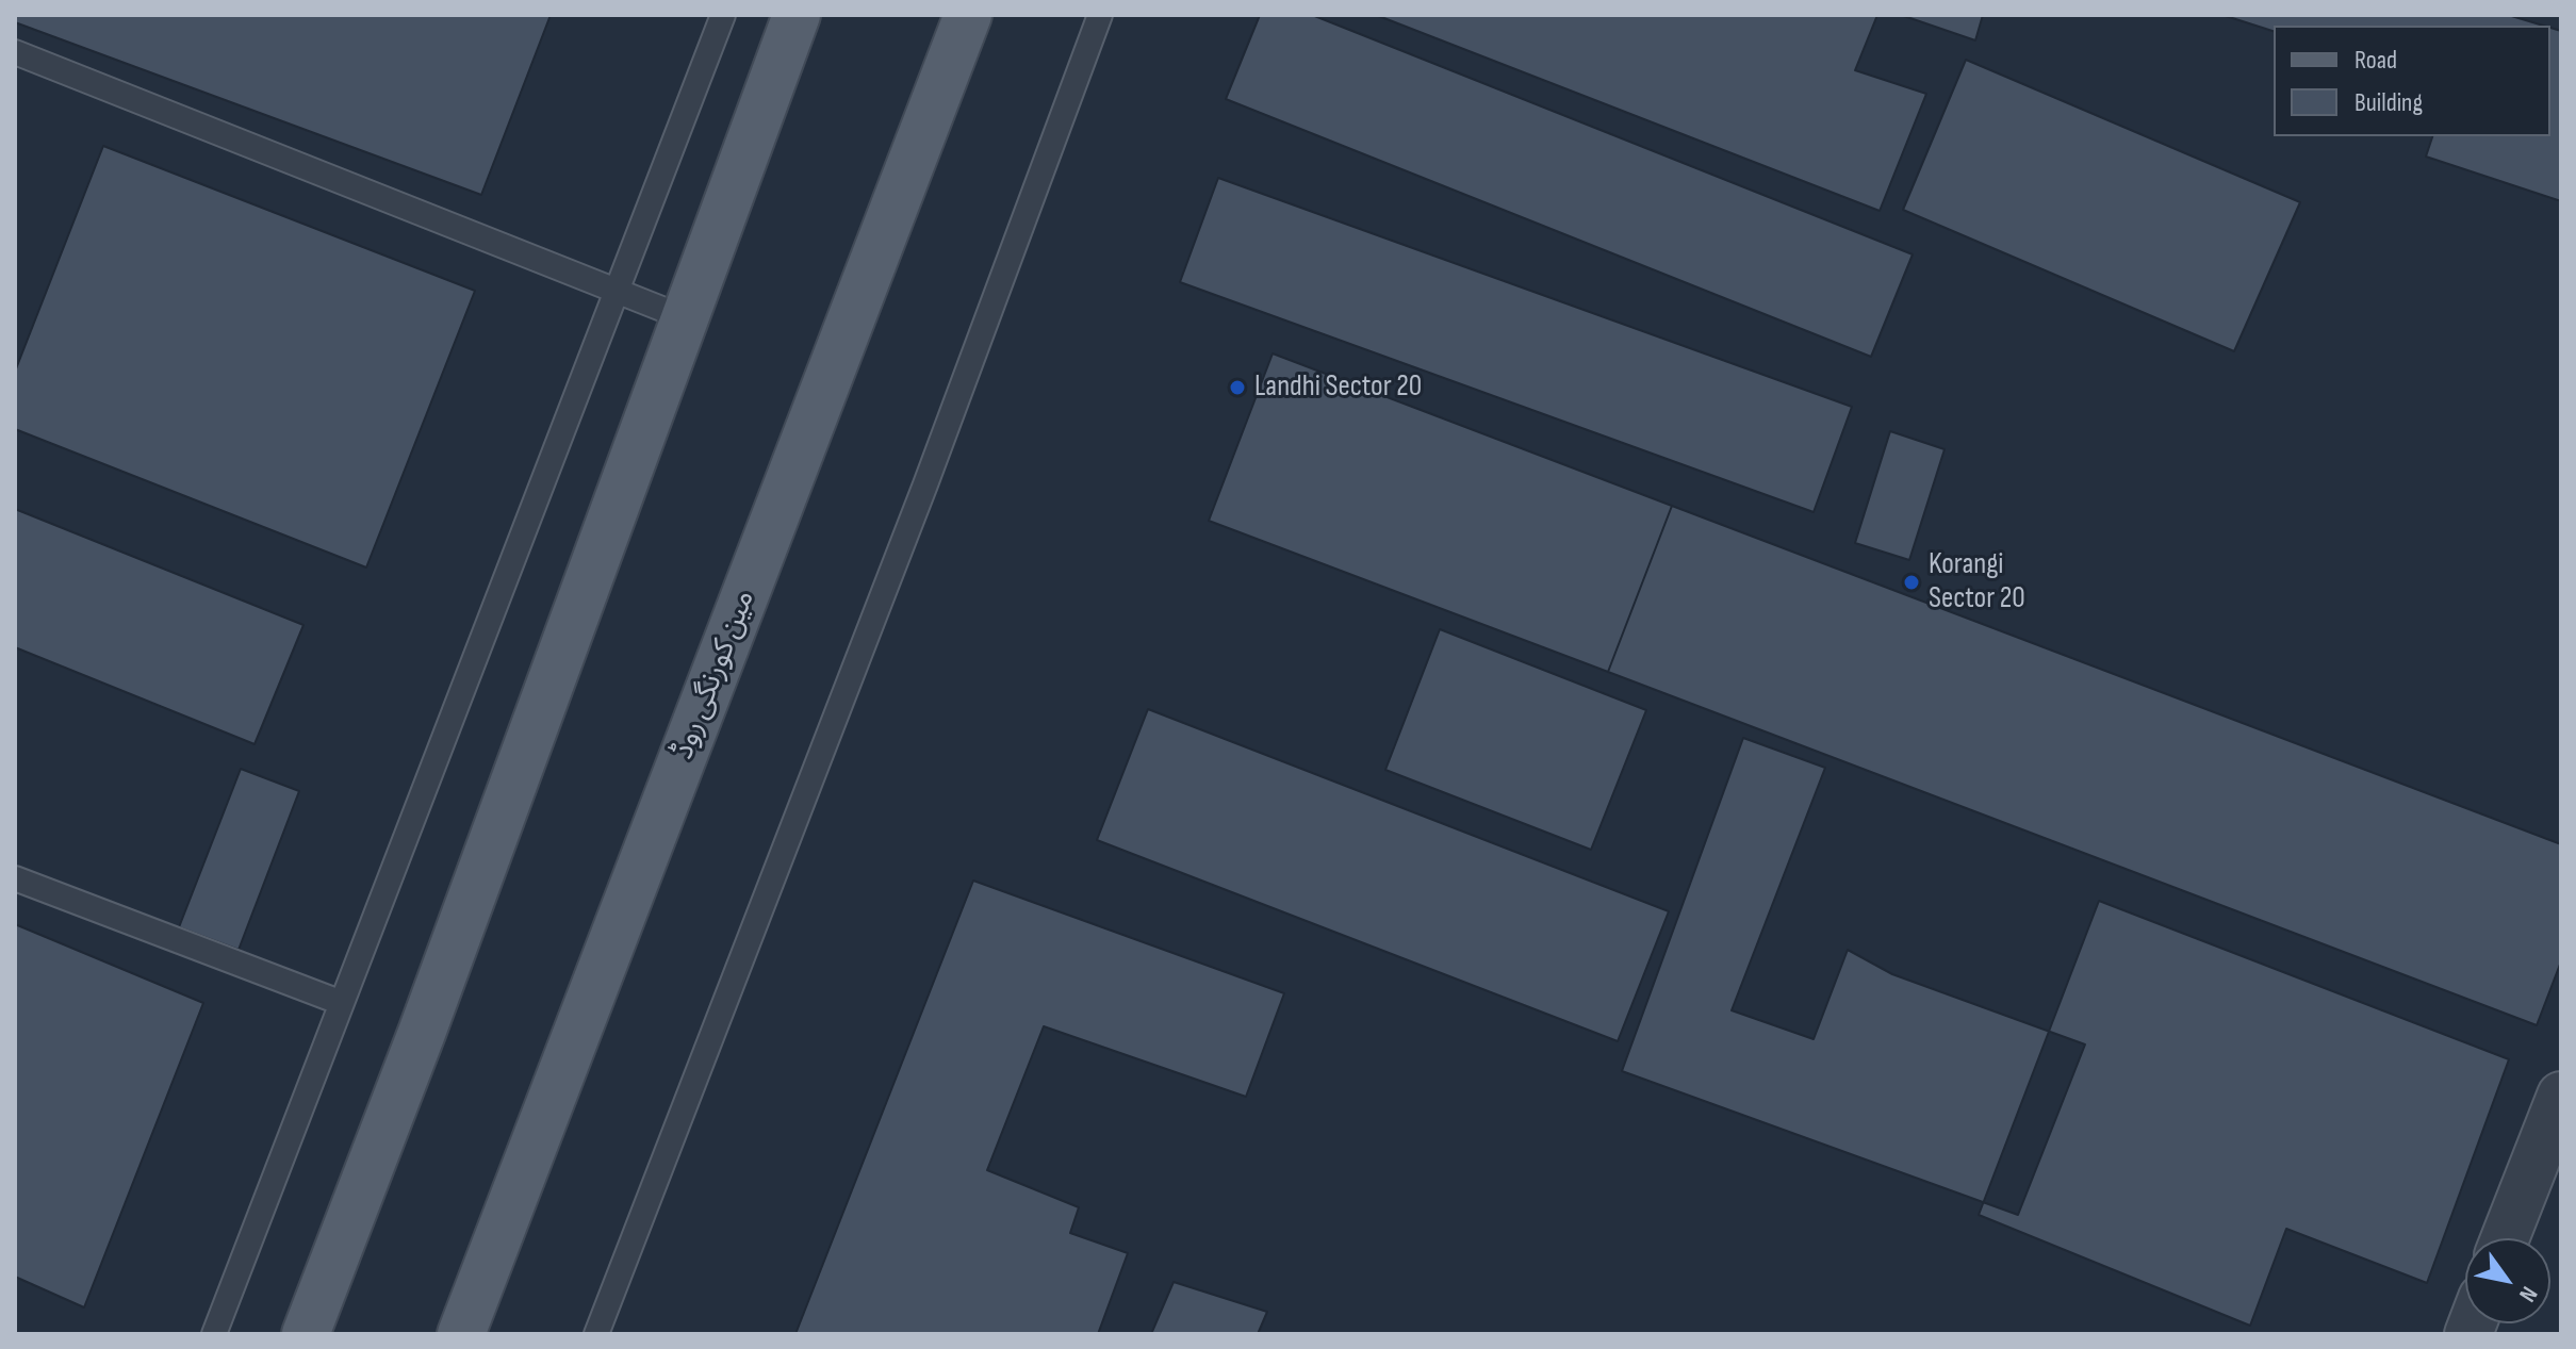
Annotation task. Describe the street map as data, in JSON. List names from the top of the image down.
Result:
{
  "streets": {
    "main road": ["مین کورنگی روڈ"]
  },
  "places": ["Landhi Sector 20", "Korangi Sector 20"],
  "legend": ["Road", "Building"],
  "north": "bottom right"
}
